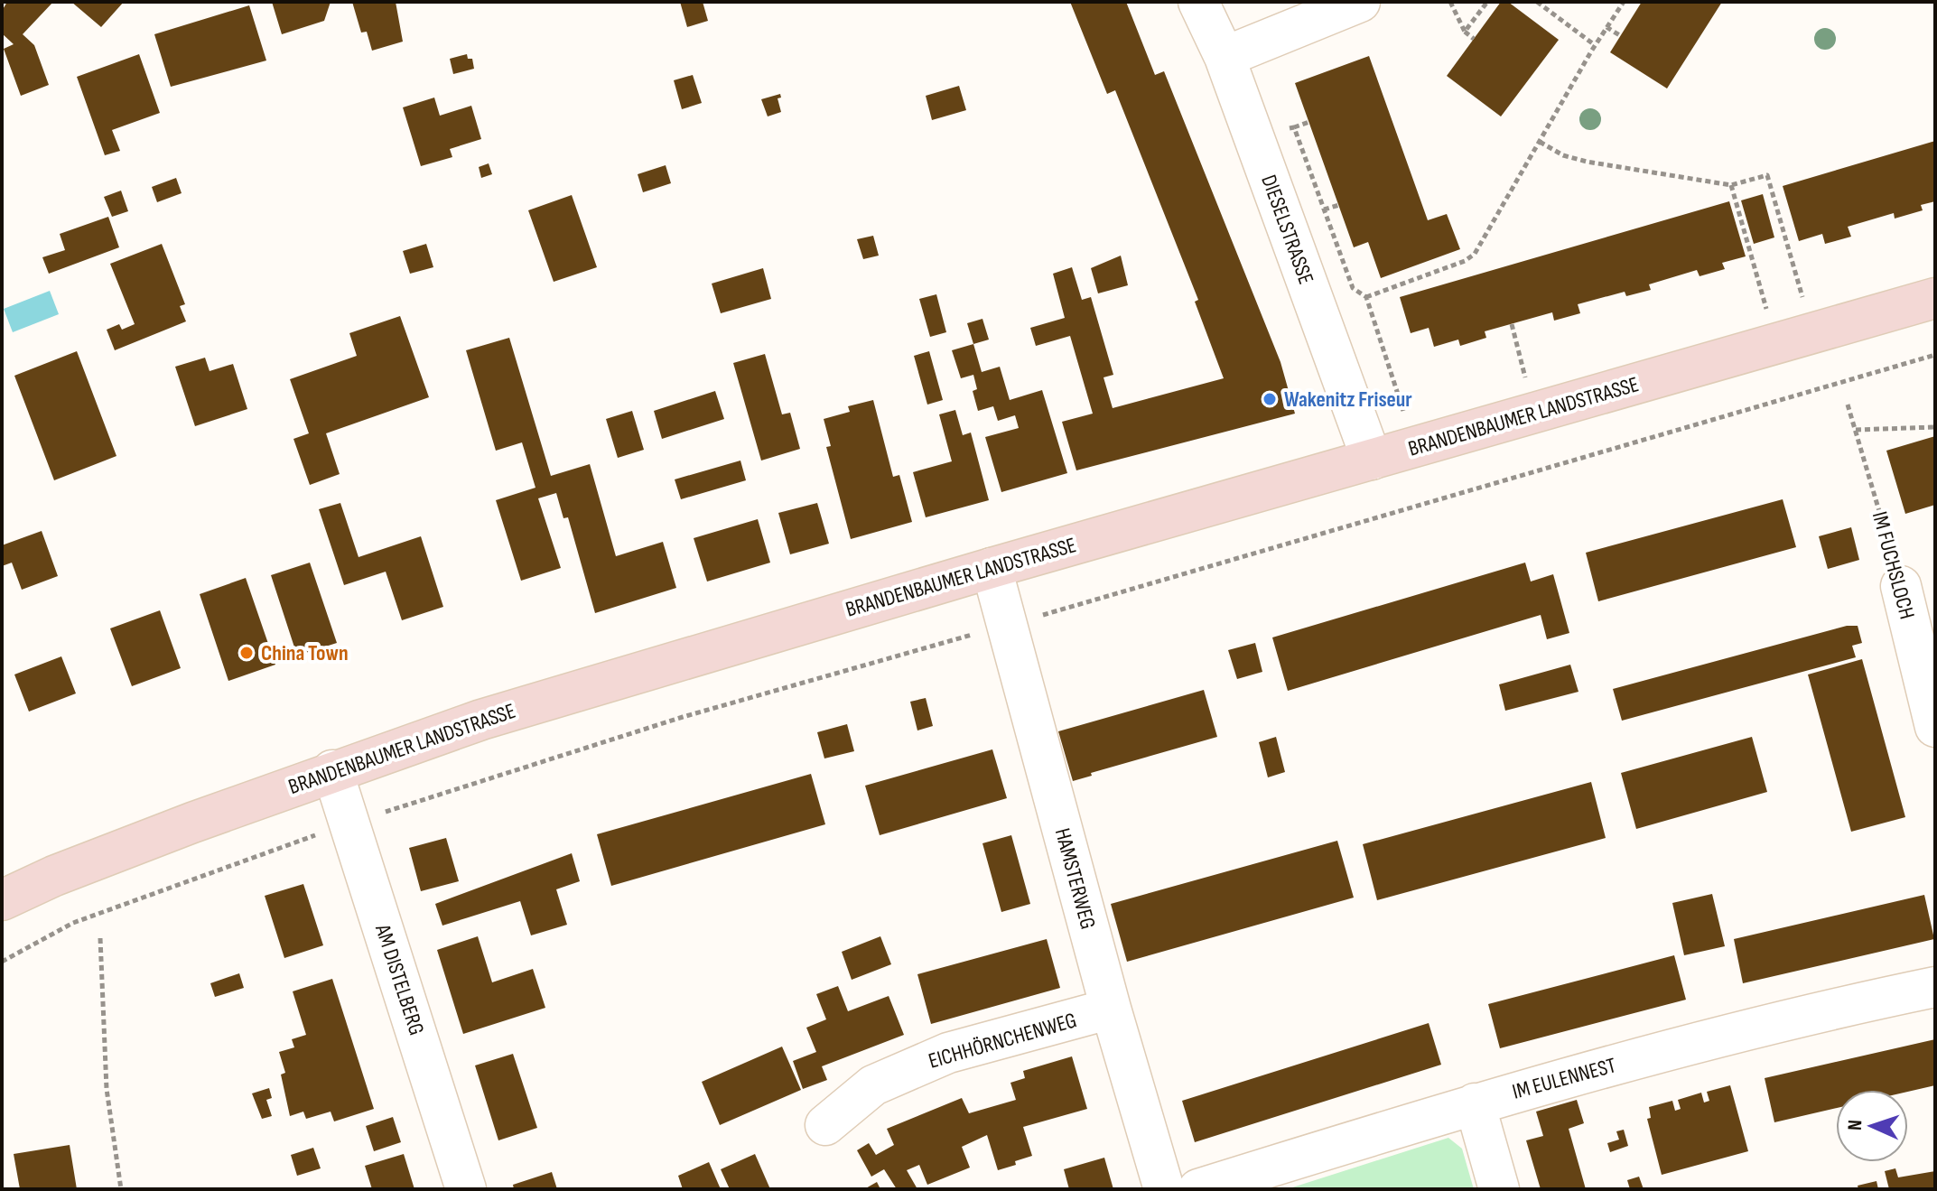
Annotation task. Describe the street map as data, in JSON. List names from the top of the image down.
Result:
{
  "streets": {
    "main road": ["BRANDENBAUMER LANDSTRASSE"],
    "street": [
      "DIESELSTRASSE",
      "IM FUCHSLOCH",
      "HAMSTERWEG",
      "AM DISTELBERG",
      "EICHHÖRNCHENWEG",
      "IM EULENNEST"
    ]
  },
  "crossings": [
    ["DIESELSTRASSE", "BRANDENBAUMER LANDSTRASSE"],
    ["BRANDENBAUMER LANDSTRASSE", "HAMSTERWEG"],
    ["BRANDENBAUMER LANDSTRASSE", "AM DISTELBERG"],
    ["HAMSTERWEG", "EICHHÖRNCHENWEG"]
  ],
  "places": ["Wakenitz Friseur", "China Town"],
  "north": "left"
}
